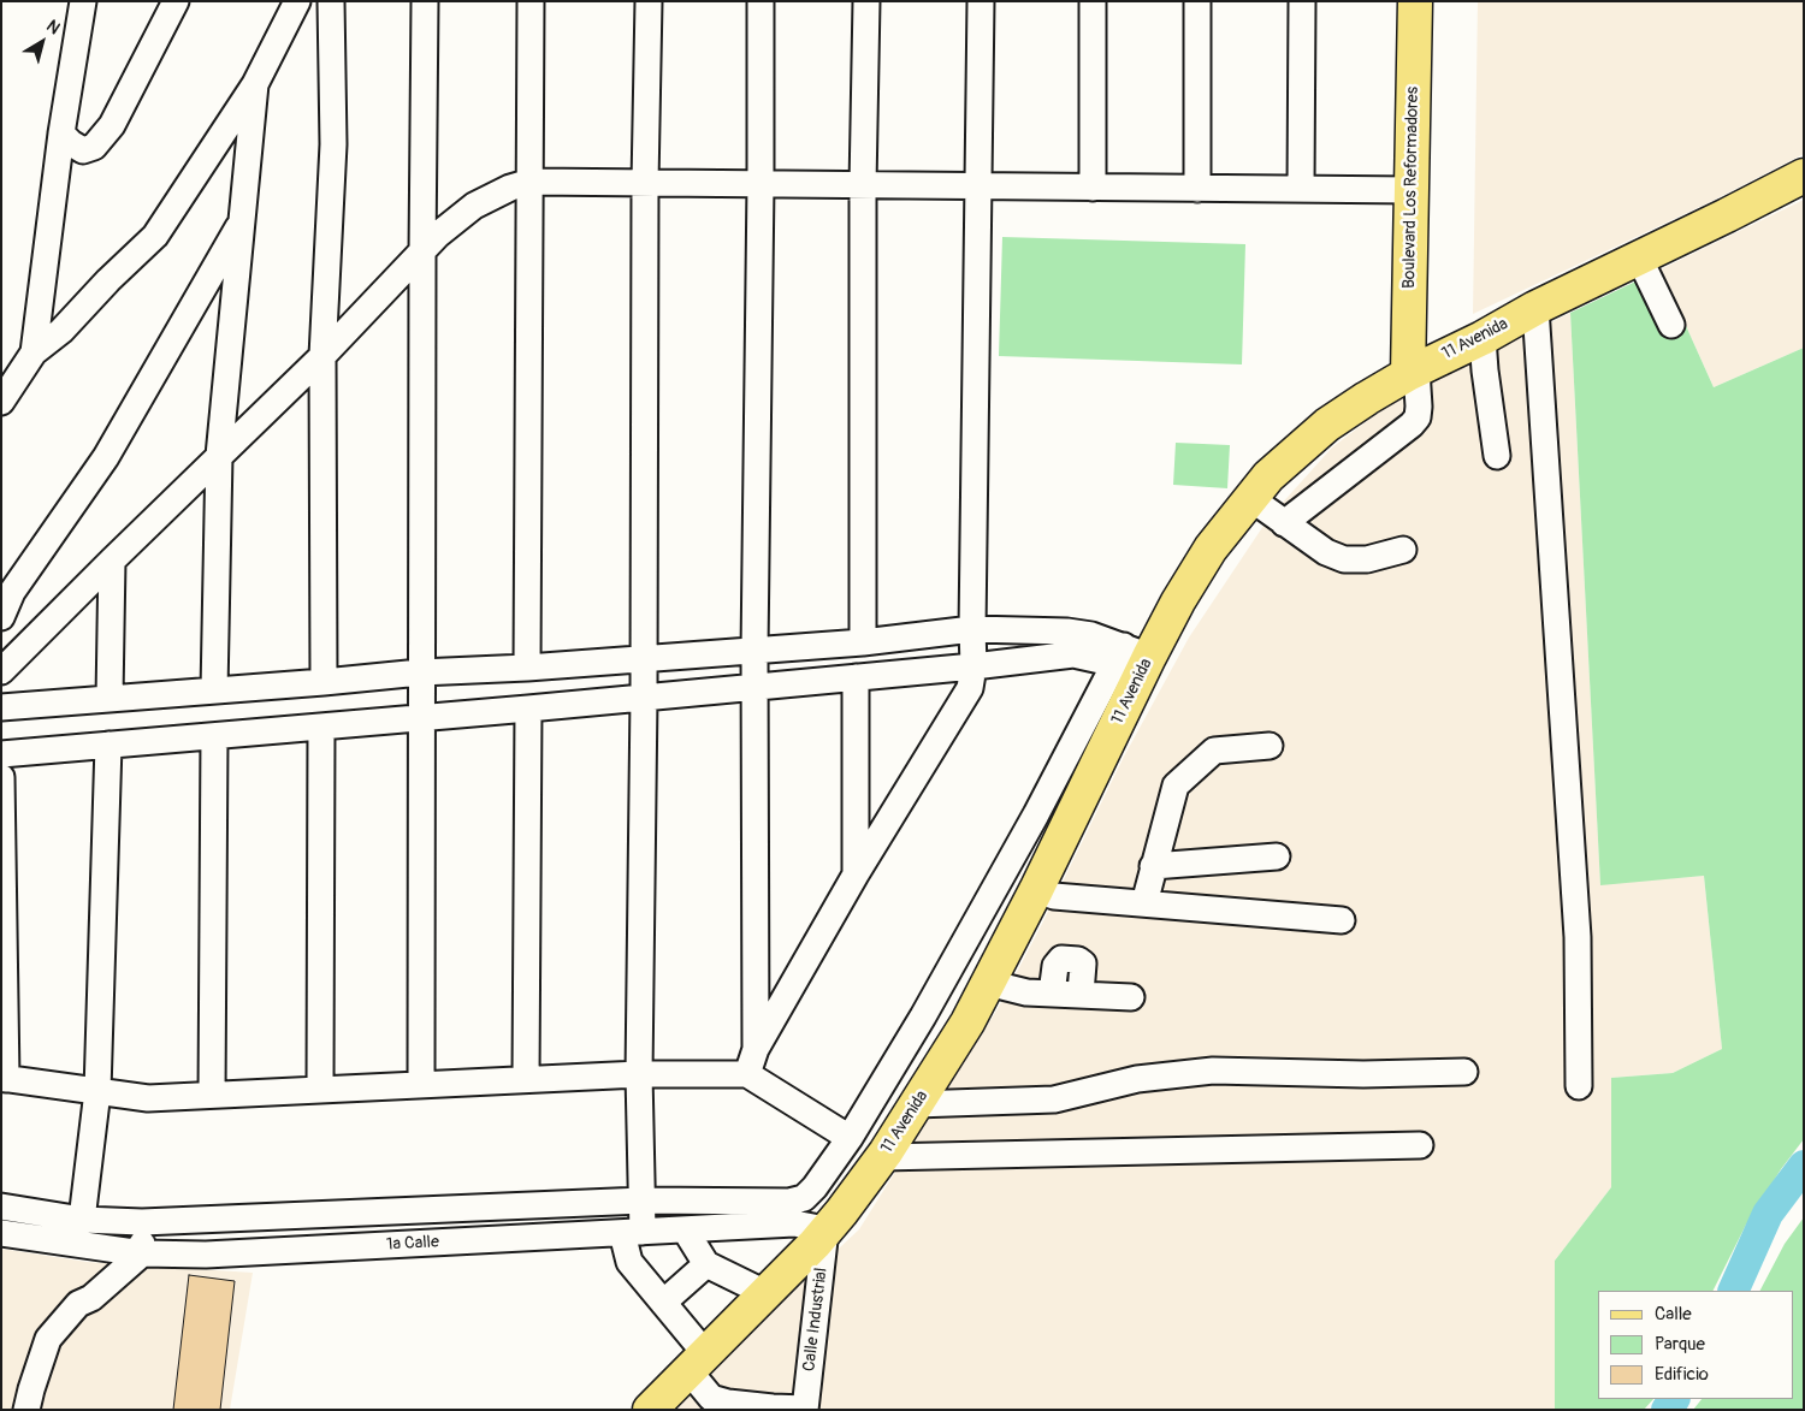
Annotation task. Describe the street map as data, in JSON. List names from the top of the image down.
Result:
{
  "streets": {
    "main road": ["Boulevard Los Reformadores", "11 Avenida"],
    "street": ["1a Calle", "Calle Industrial"]
  },
  "crossings": [
    ["Boulevard Los Reformadores", "11 Avenida"],
    ["11 Avenida", "1a Calle"],
    ["11 Avenida", "Calle Industrial"],
    ["1a Calle", "Calle Industrial"]
  ],
  "legend": ["Calle", "Parque", "Edificio"],
  "north": "top right"
}
